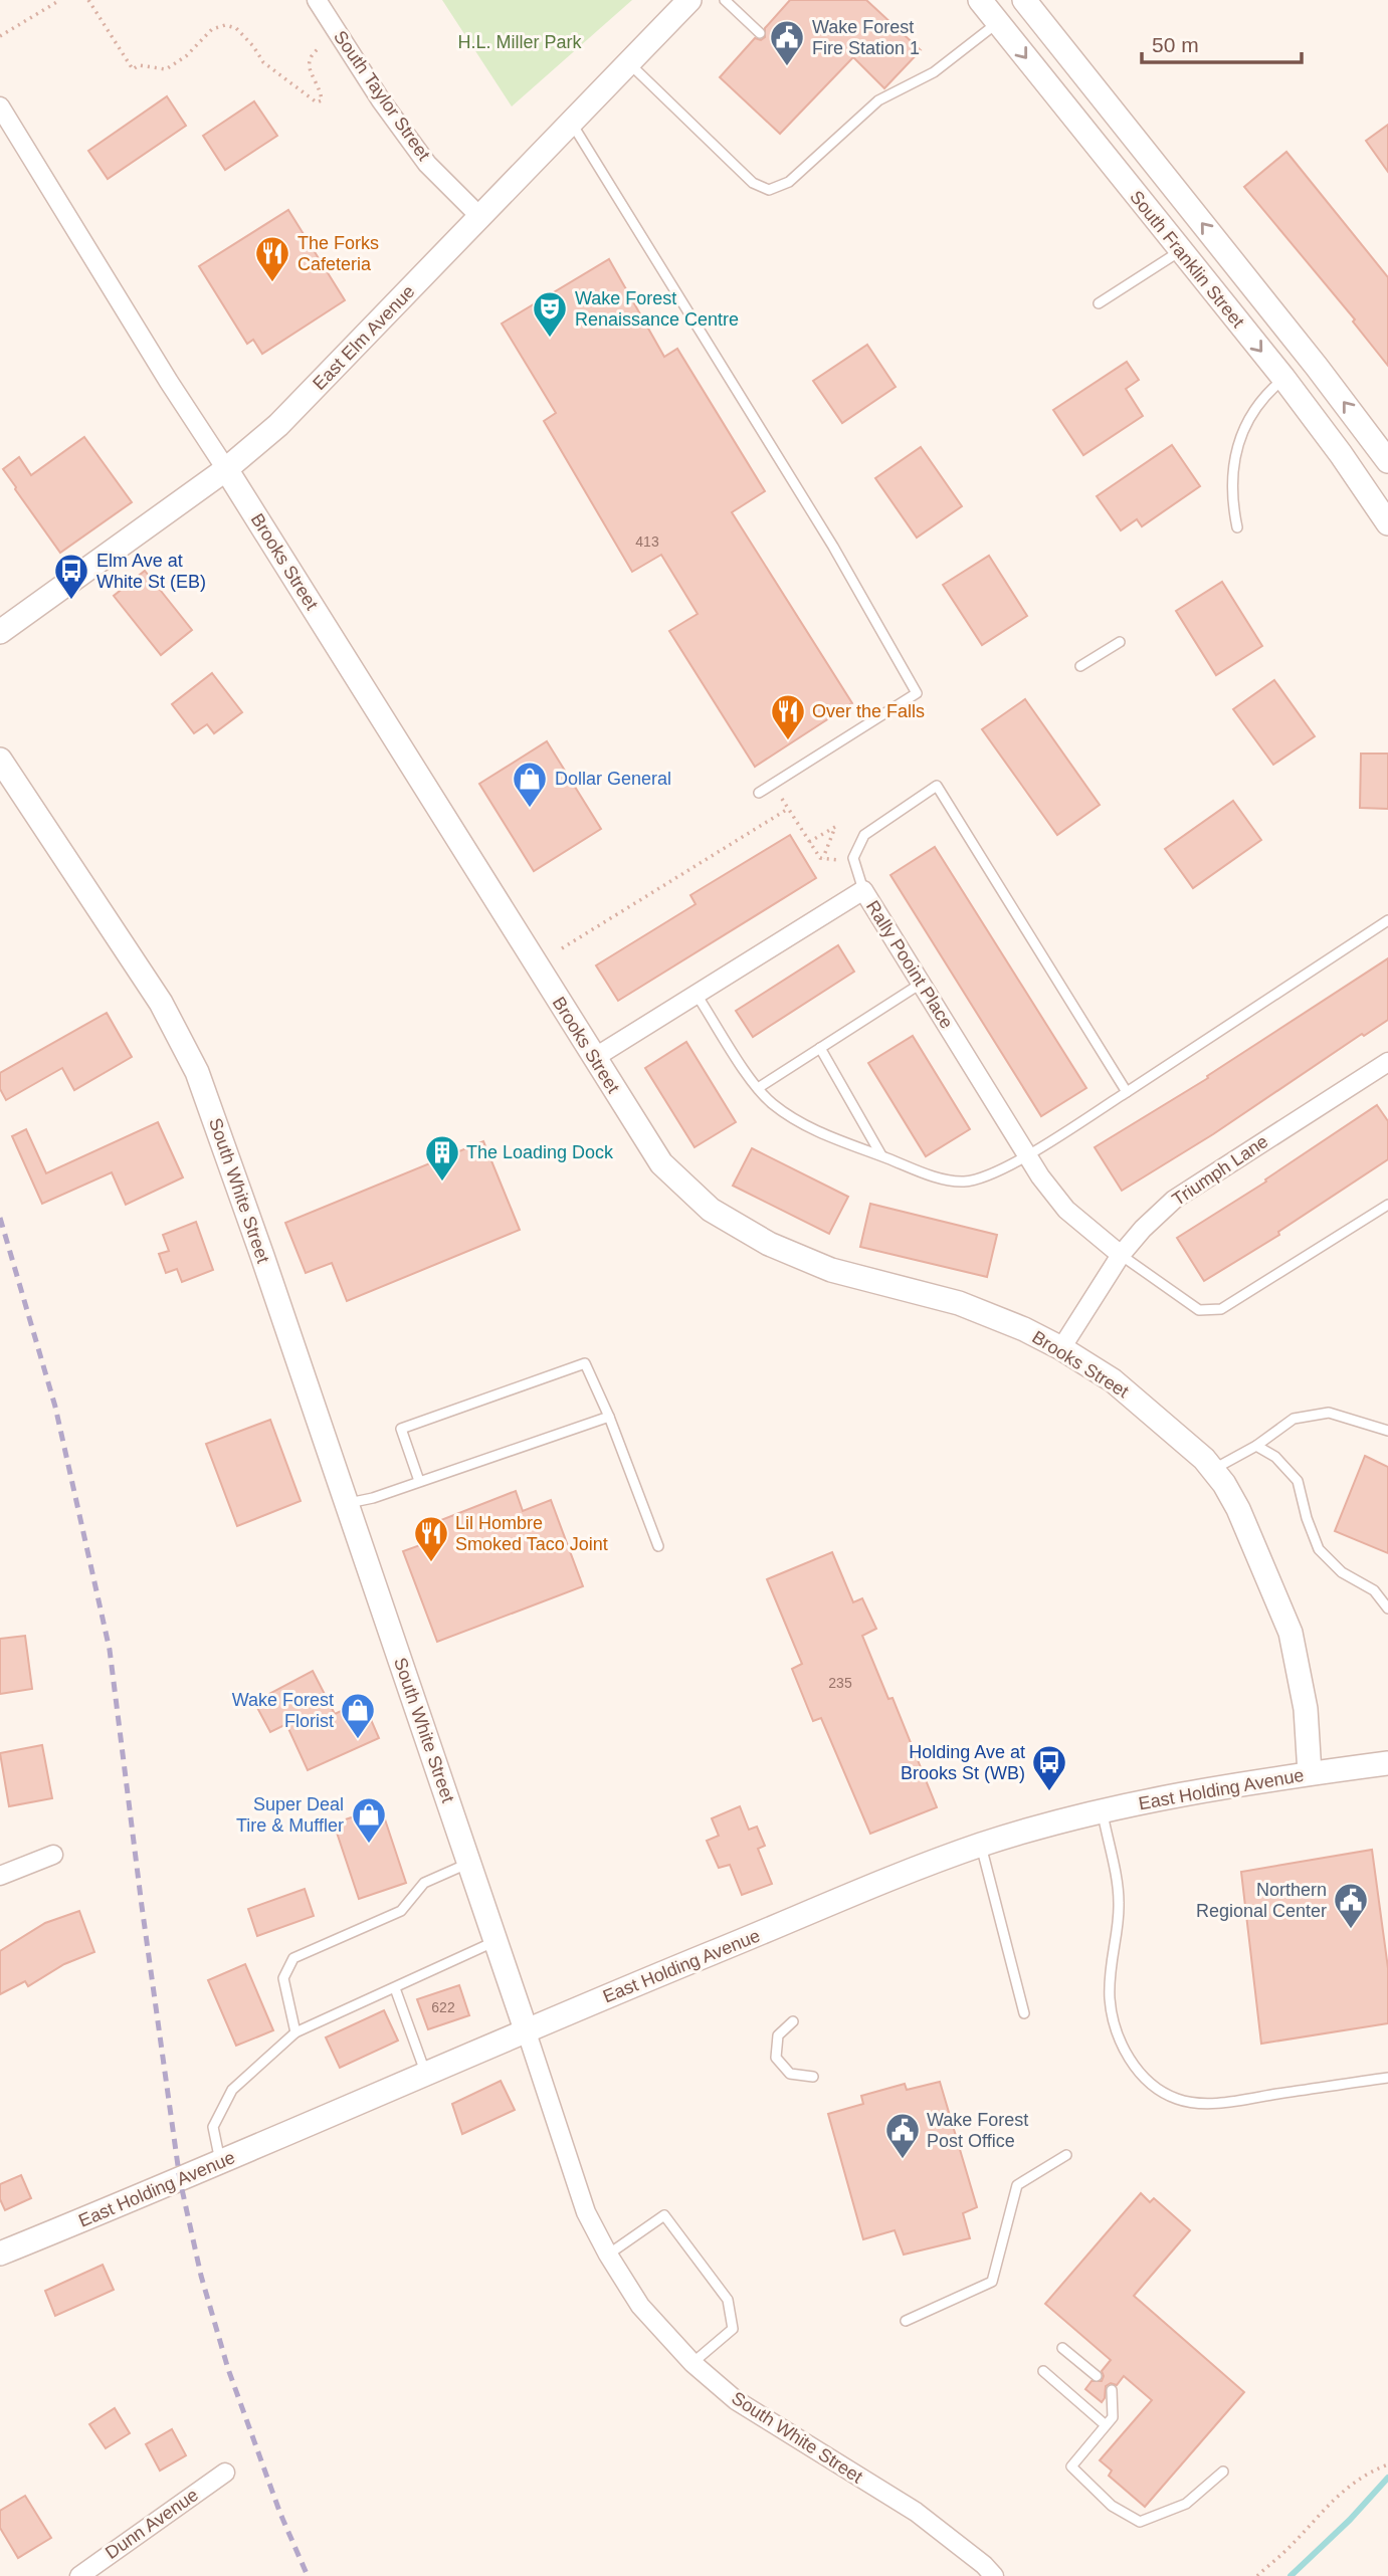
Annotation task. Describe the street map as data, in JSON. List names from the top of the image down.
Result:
{
  "streets": {
    "street": [
      "South Taylor Street",
      "South Franklin Street",
      "East Elm Avenue",
      "Brooks Street",
      "Rally Pooint Place",
      "Triumph Lane",
      "South White Street",
      "East Holding Avenue",
      "Dunn Avenue"
    ]
  },
  "crossings": [
    ["South Taylor Street", "East Elm Avenue"],
    ["East Elm Avenue", "Brooks Street"],
    ["Brooks Street", "Rally Pooint Place"],
    ["Brooks Street", "Triumph Lane"],
    ["Brooks Street", "East Holding Avenue"],
    ["Rally Pooint Place", "Triumph Lane"],
    ["South White Street", "East Holding Avenue"]
  ],
  "parks": ["H.L. Miller Park"],
  "places": {
    "public building": ["Wake Forest Fire Station 1", "Northern Regional Center", "Wake Forest Post Office"],
    "restaurant": ["The Forks Cafeteria", "Over the Falls", "Lil Hombre Smoked Taco Joint"],
    "theatre": ["Wake Forest Renaissance Centre"],
    "bus stop": ["Elm Ave at White St (EB)", "Holding Ave at Brooks St (WB)"],
    "shop": ["Dollar General", "Wake Forest Florist", "Super Deal Tire & Muffler"],
    "building": ["The Loading Dock"]
  },
  "house_numbers": ["413", "235", "622"],
  "scale_bar": "50 m"
}
